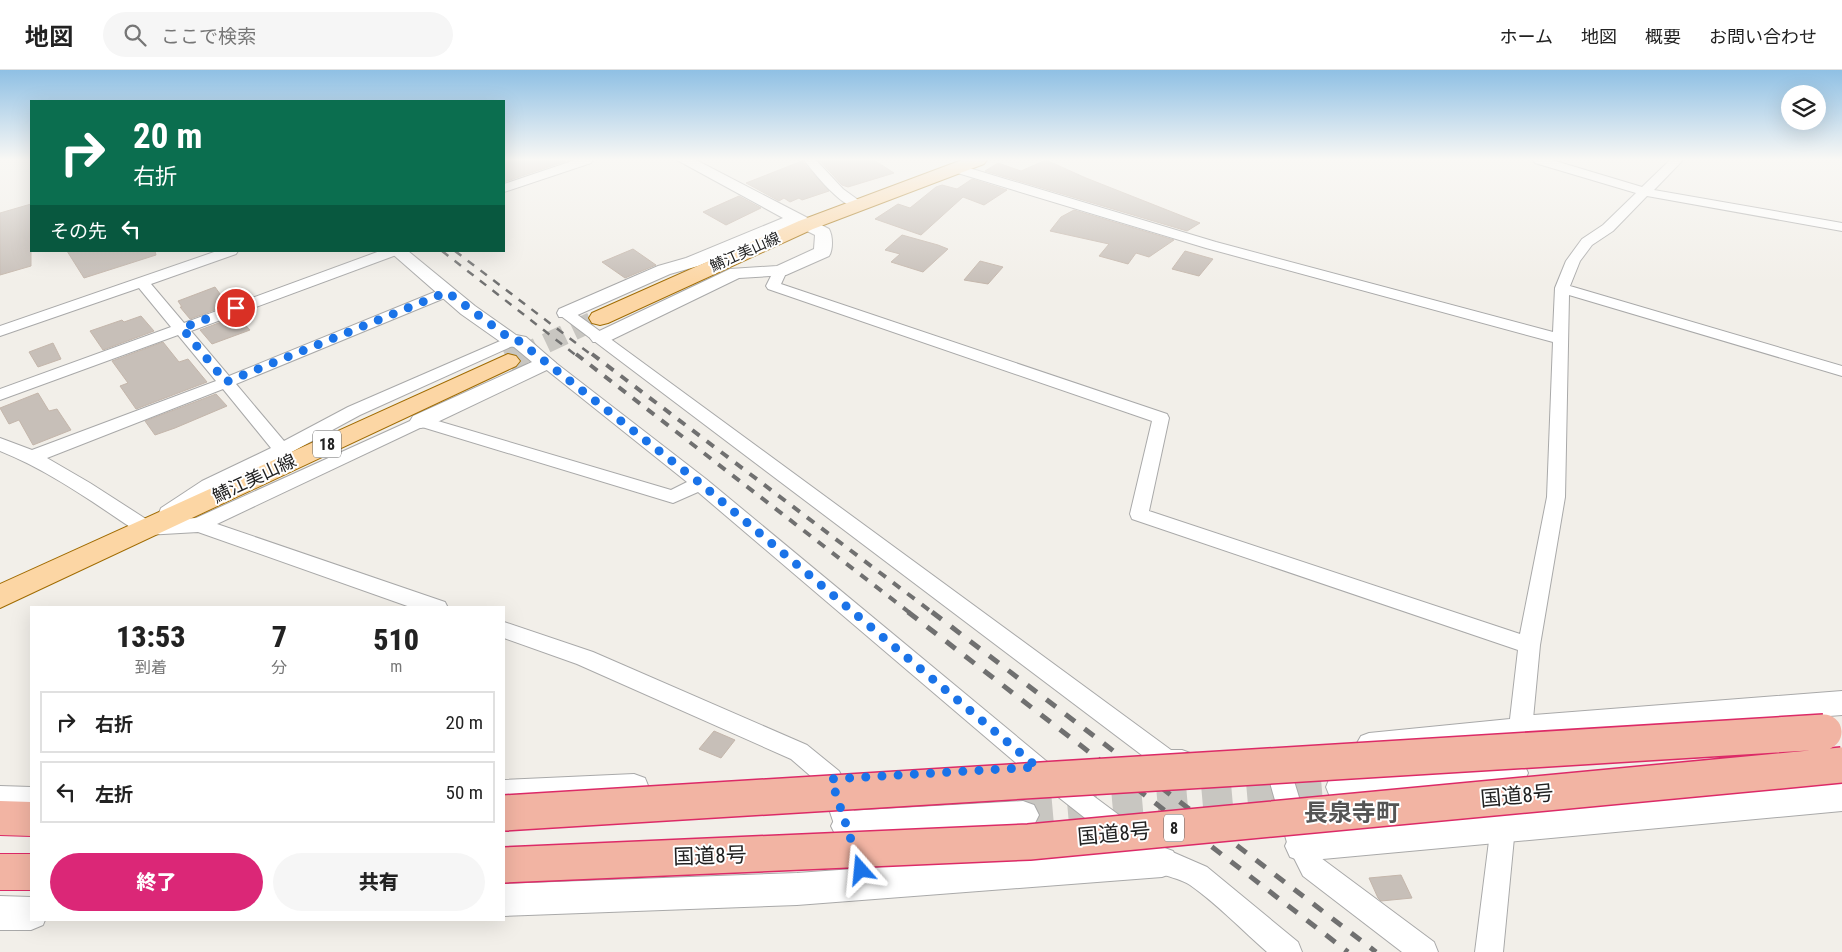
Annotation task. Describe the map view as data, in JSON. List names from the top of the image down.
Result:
{
  "streets": {
    "highway": ["国道8号", "8"],
    "main road": ["鯖江美山線", "18"]
  },
  "districts": ["長泉寺町"],
  "page": {
    "header": "地図",
    "search": "ここで検索",
    "nav": [
      "ホーム",
      "地図",
      "概要",
      "お問い合わせ"
    ],
    "turn": ["20 m", "右折"],
    "then": "その先",
    "eta": [
      "13:53",
      "到着",
      "7",
      "分",
      "510",
      "m"
    ],
    "list": [
      {
        "name": "右折",
        "value": "20 m"
      },
      {
        "name": "左折",
        "value": "50 m"
      }
    ],
    "buttons": ["終了", "共有"]
  }
}
